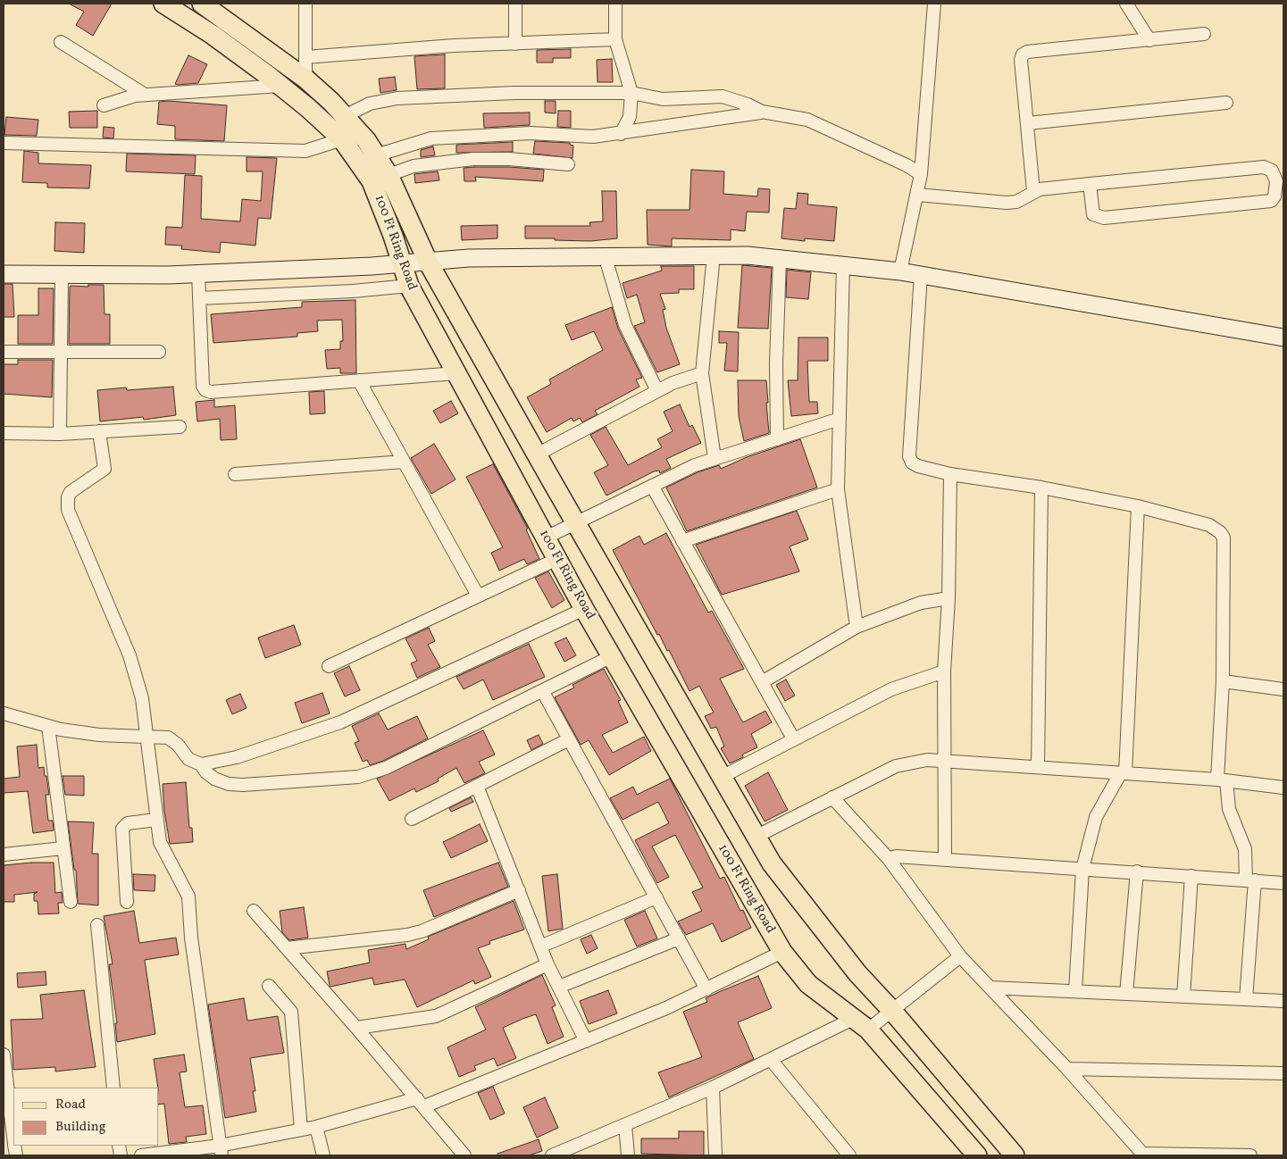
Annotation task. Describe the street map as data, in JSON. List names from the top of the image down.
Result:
{
  "streets": {
    "main road": ["100 Ft Ring Road"]
  },
  "legend": ["Road", "Building"]
}
